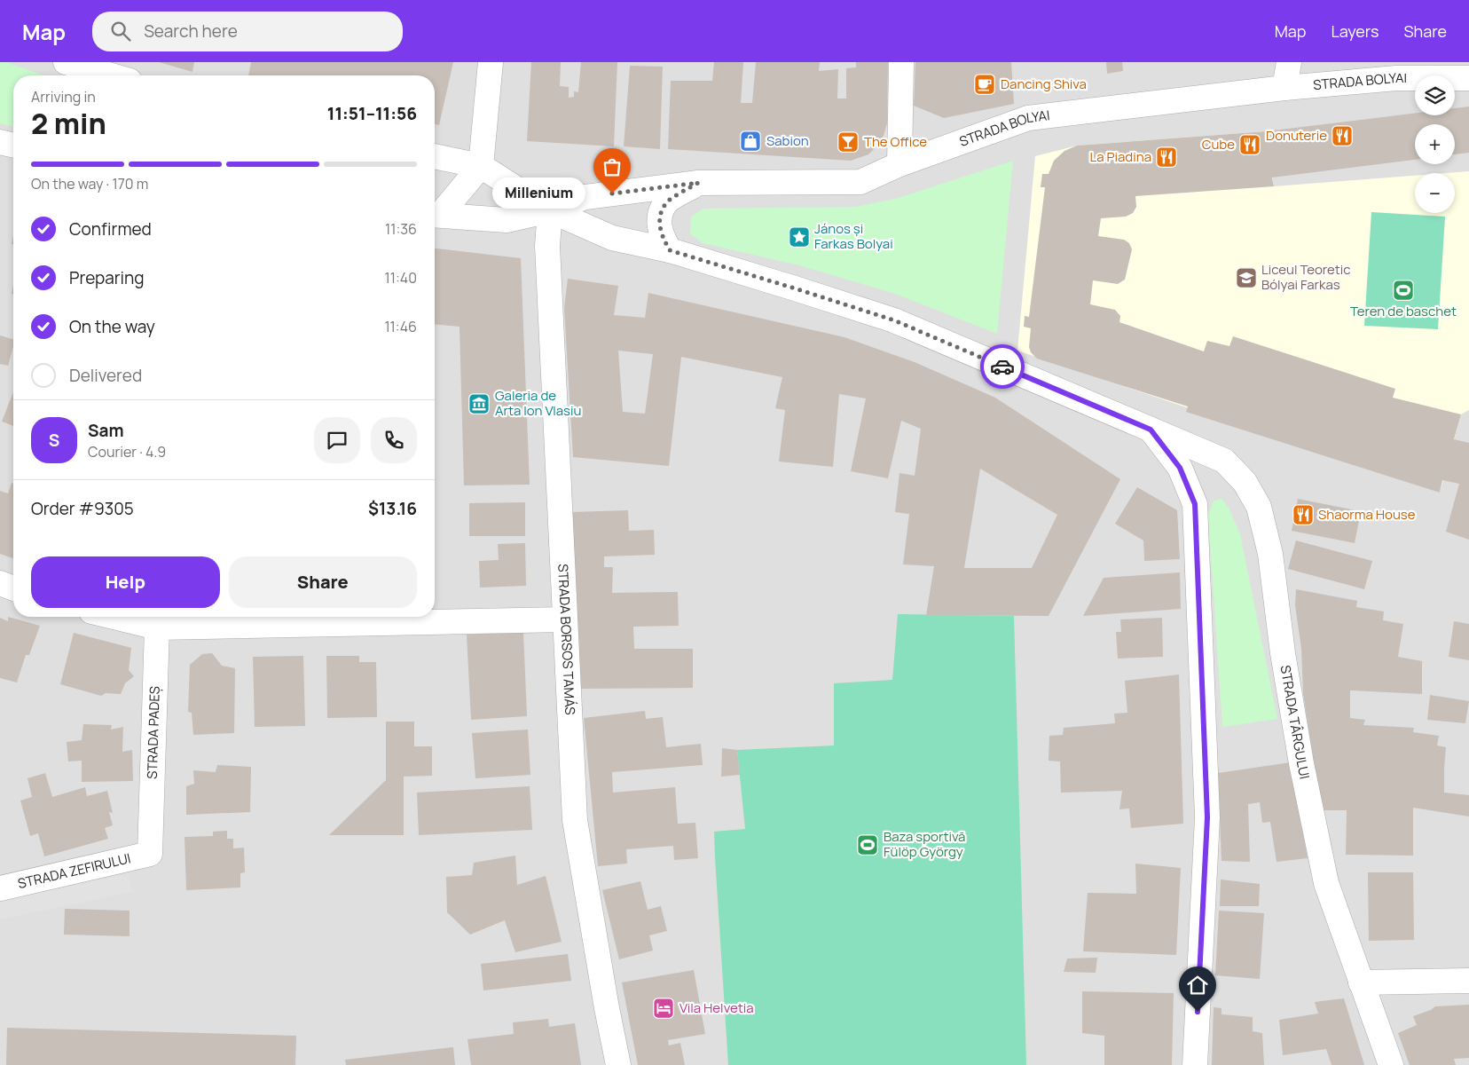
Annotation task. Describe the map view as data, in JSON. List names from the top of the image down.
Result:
{
  "streets": {
    "street": [
      "STRADA BOLYAI",
      "STRADA BORSOS TAMÁS",
      "STRADA TÂRGULUI",
      "STRADA PADEȘ",
      "STRADA ZEFIRULUI"
    ]
  },
  "crossings": [
    ["STRADA BOLYAI", "STRADA BORSOS TAMÁS"],
    ["STRADA PADEȘ", "STRADA ZEFIRULUI"]
  ],
  "places": {
    "cafe": ["Dancing Shiva"],
    "restaurant": [
      "Donuterie",
      "Cube",
      "La Piadina",
      "Shaorma House"
    ],
    "shop": ["Sabion"],
    "bar": ["The Office"],
    "other": ["Millenium"],
    "place": ["János și Farkas Bolyai"],
    "school or university": ["Liceul Teoretic Bólyai Farkas"],
    "sports": ["Teren de baschet", "Baza sportivă Fülöp György"],
    "museum": ["Galeria de Arta Ion Vlasiu"],
    "hotel": ["Vila Helvetia"]
  },
  "page": {
    "header": "Map",
    "search": "Search here",
    "nav": ["Map", "Layers", "Share"],
    "map_buttons": ["+", "−"],
    "heading": ["2 min", "Arriving in", "11:51–11:56"],
    "panel": [
      "Sam",
      "Courier · 4.9",
      "Order #9305",
      "$13.16"
    ],
    "bar": "On the way · 170 m",
    "bubble": "Millenium",
    "list": [
      ["Confirmed", "11:36"],
      ["Preparing", "11:40"],
      ["On the way", "11:46"],
      "Delivered"
    ],
    "round": "S",
    "buttons": ["Help", "Share"]
  }
}
